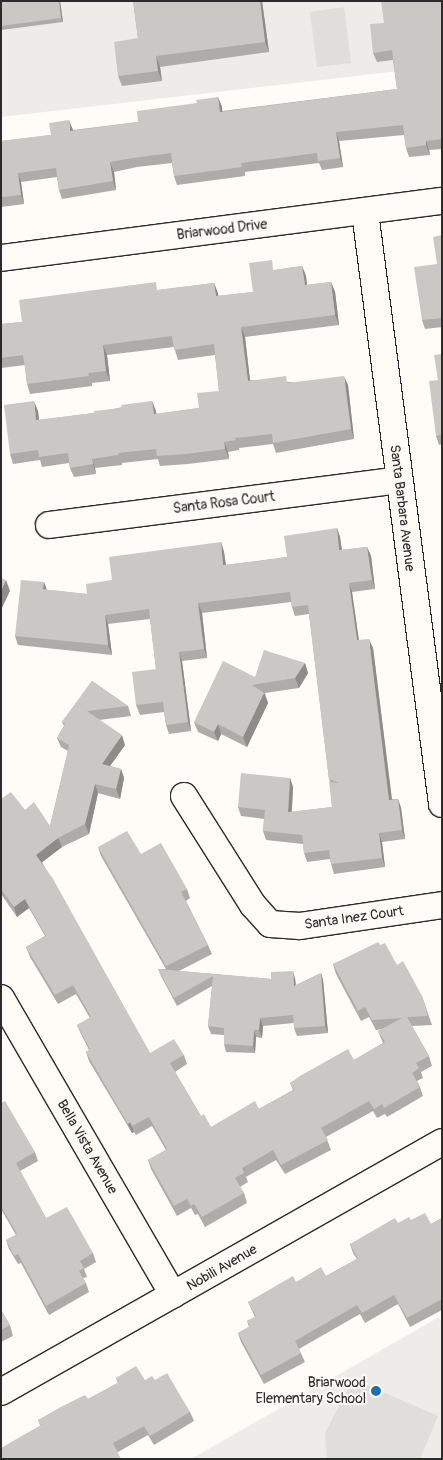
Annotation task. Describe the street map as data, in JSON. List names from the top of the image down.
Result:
{
  "streets": {
    "street": [
      "Briarwood Drive",
      "Santa Rosa Court",
      "Santa Barbara Avenue",
      "Santa Inez Court",
      "Bella Vista Avenue",
      "Nobili Avenue"
    ]
  },
  "crossings": [
    ["Briarwood Drive", "Santa Barbara Avenue"],
    ["Santa Rosa Court", "Santa Barbara Avenue"],
    ["Bella Vista Avenue", "Nobili Avenue"]
  ],
  "places": ["Briarwood Elementary School"]
}
